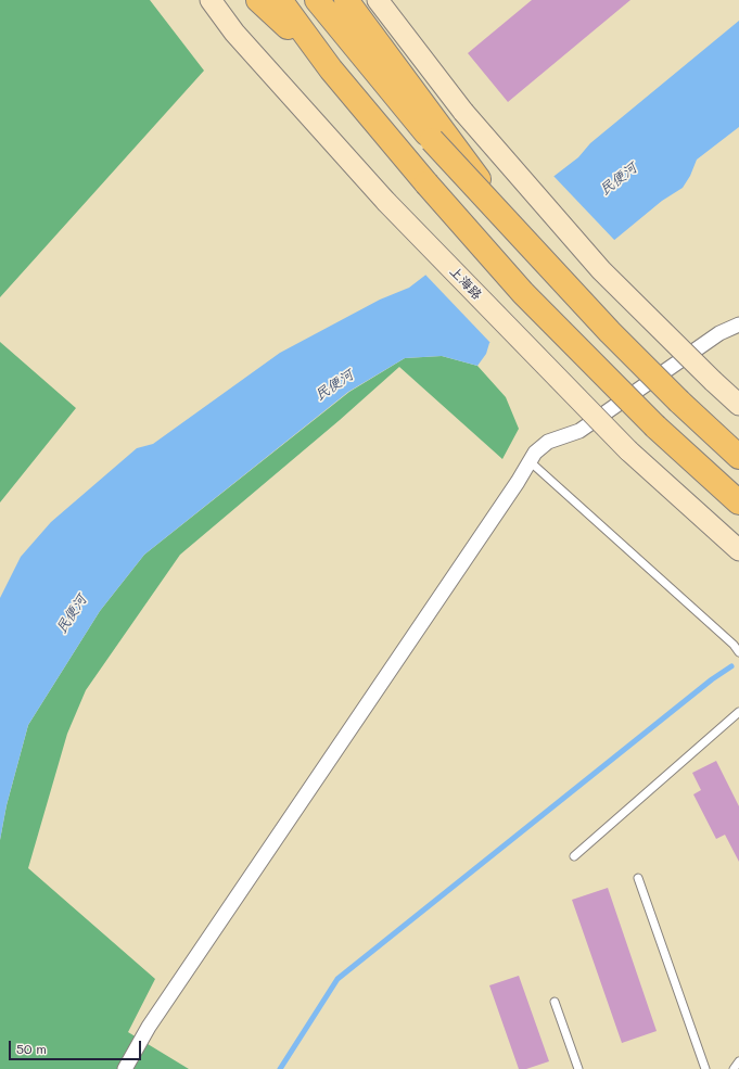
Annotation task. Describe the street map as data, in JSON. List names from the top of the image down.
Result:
{
  "streets": {
    "main road": ["上海路"]
  },
  "water": ["民便河"],
  "scale_bar": "50 m"
}
